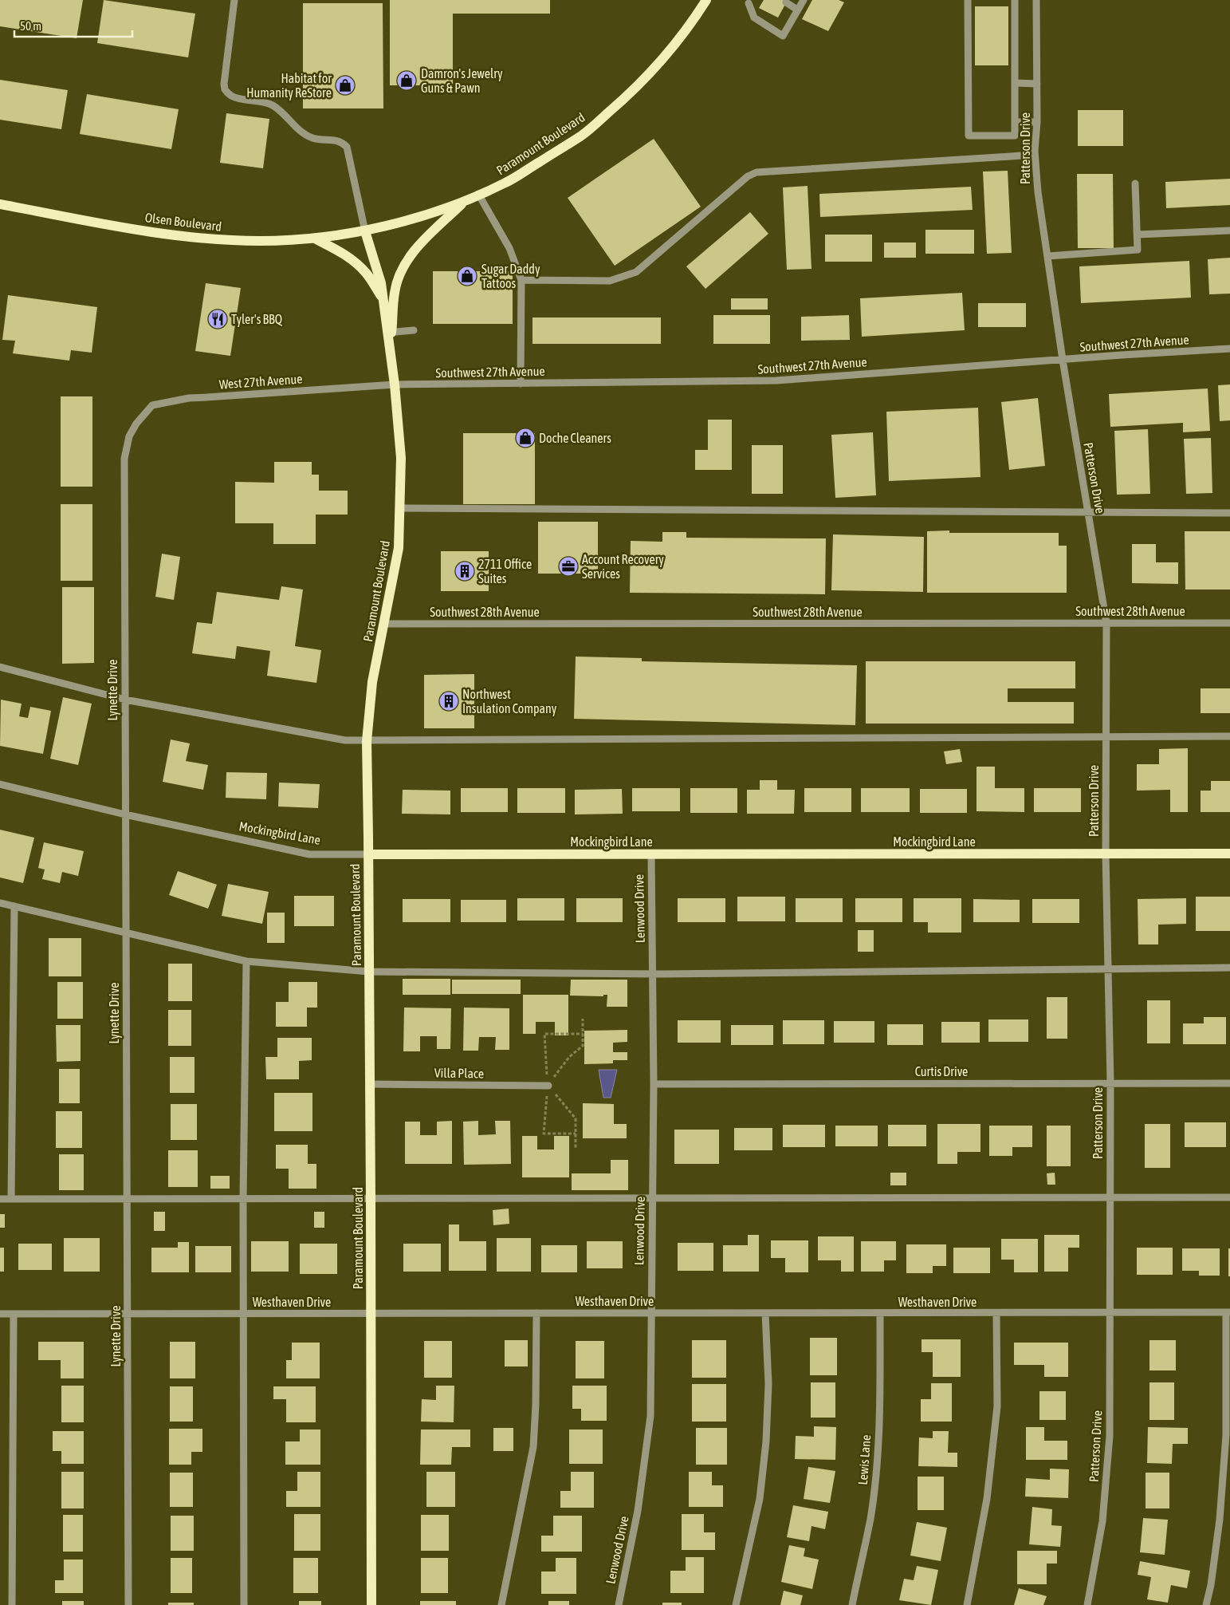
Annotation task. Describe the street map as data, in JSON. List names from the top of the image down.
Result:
{
  "streets": {
    "main road": ["Paramount Boulevard", "Olsen Boulevard", "Mockingbird Lane"],
    "street": [
      "Patterson Drive",
      "Southwest 27th Avenue",
      "West 27th Avenue",
      "Southwest 28th Avenue",
      "Lynette Drive",
      "Lenwood Drive",
      "Curtis Drive",
      "Villa Place",
      "Westhaven Drive",
      "Lewis Lane"
    ]
  },
  "crossings": [
    ["Paramount Boulevard", "Olsen Boulevard"],
    ["Paramount Boulevard", "Southwest 27th Avenue"],
    ["Paramount Boulevard", "West 27th Avenue"],
    ["Paramount Boulevard", "Southwest 28th Avenue"],
    ["Paramount Boulevard", "Mockingbird Lane"],
    ["Paramount Boulevard", "Villa Place"],
    ["Paramount Boulevard", "Westhaven Drive"],
    ["Patterson Drive", "Southwest 27th Avenue"],
    ["Patterson Drive", "Southwest 28th Avenue"],
    ["Patterson Drive", "Mockingbird Lane"],
    ["Patterson Drive", "Curtis Drive"],
    ["Patterson Drive", "Westhaven Drive"],
    ["Southwest 27th Avenue", "West 27th Avenue"],
    ["West 27th Avenue", "Lynette Drive"],
    ["Lynette Drive", "Mockingbird Lane"],
    ["Lynette Drive", "Westhaven Drive"],
    ["Mockingbird Lane", "Lenwood Drive"],
    ["Lenwood Drive", "Curtis Drive"],
    ["Lenwood Drive", "Westhaven Drive"],
    ["Westhaven Drive", "Lewis Lane"]
  ],
  "places": {
    "shop": [
      "Damron's Jewelry Guns & Pawn",
      "Habitat for Humanity ReStore",
      "Sugar Daddy Tattoos",
      "Doche Cleaners"
    ],
    "restaurant": ["Tyler's BBQ"],
    "office": ["Account Recovery Services"],
    "building": ["2711 Office Suites", "Northwest Insulation Company"]
  },
  "scale_bar": "50 m"
}
